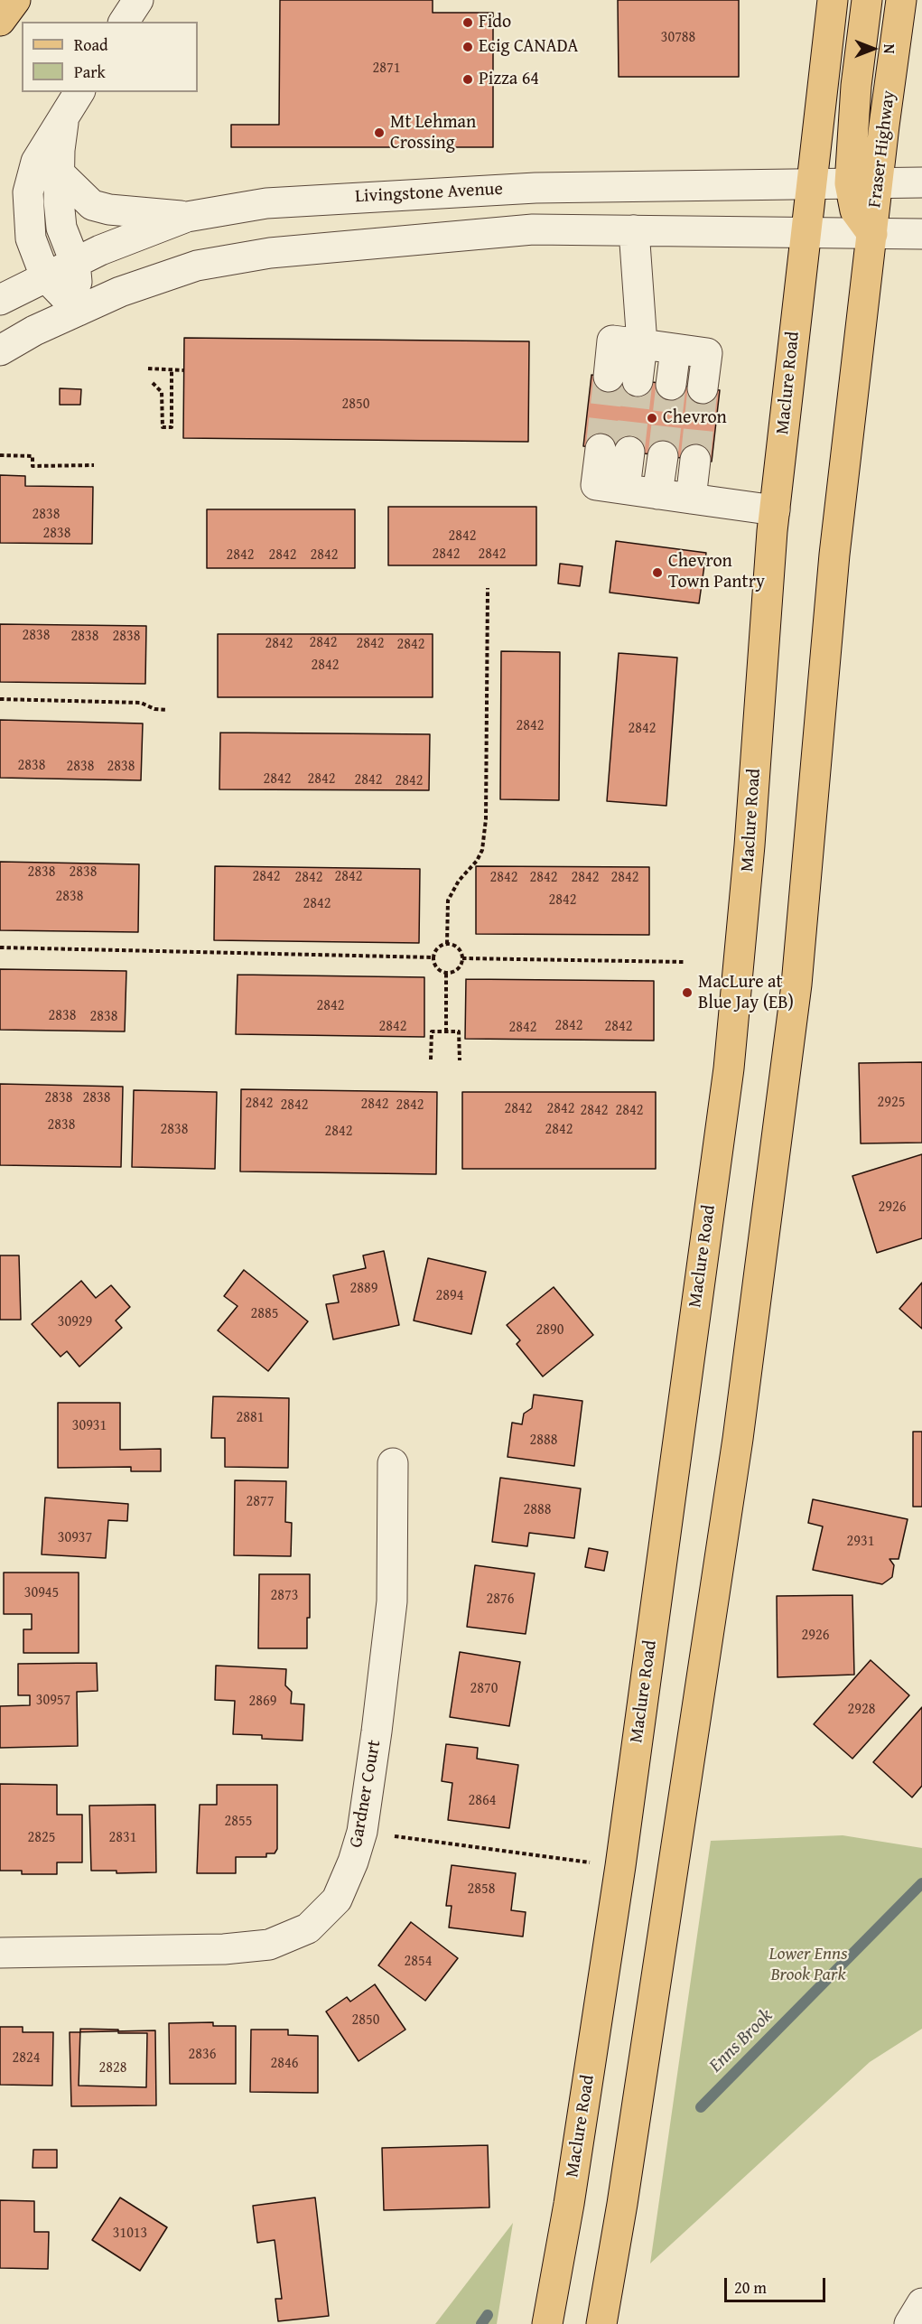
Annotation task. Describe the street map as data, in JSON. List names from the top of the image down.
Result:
{
  "streets": {
    "main road": ["Fraser Highway", "Maclure Road"],
    "street": ["Livingstone Avenue", "Gardner Court"]
  },
  "crossings": [
    ["Fraser Highway", "Livingstone Avenue"],
    ["Livingstone Avenue", "Maclure Road"]
  ],
  "water": ["Enns Brook"],
  "parks": ["Lower Enns Brook Park"],
  "places": [
    "Fido",
    "Ecig CANADA",
    "Pizza 64",
    "Mt Lehman Crossing",
    "Chevron",
    "Chevron Town Pantry",
    "MacLure at Blue Jay (EB)"
  ],
  "house_numbers": [
    "30788",
    "2871",
    "2850",
    "2838",
    "2838",
    "2842",
    "2842",
    "2842",
    "2842",
    "2842",
    "2842",
    "2838",
    "2838",
    "2838",
    "2842",
    "2842",
    "2842",
    "2842",
    "2842",
    "2842",
    "2842",
    "2838",
    "2838",
    "2838",
    "2842",
    "2842",
    "2842",
    "2842",
    "2838",
    "2838",
    "2842",
    "2842",
    "2842",
    "2842",
    "2842",
    "2842",
    "2842",
    "2838",
    "2842",
    "2842",
    "2842",
    "2838",
    "2838",
    "2842",
    "2842",
    "2842",
    "2842",
    "2838",
    "2838",
    "2925",
    "2842",
    "2842",
    "2842",
    "2842",
    "2842",
    "2842",
    "2842",
    "2842",
    "2838",
    "2838",
    "2842",
    "2842",
    "2926",
    "2889",
    "2894",
    "2885",
    "30929",
    "2890",
    "2881",
    "30931",
    "2888",
    "2877",
    "2888",
    "30937",
    "2931",
    "30945",
    "2873",
    "2876",
    "2926",
    "2870",
    "30957",
    "2869",
    "2928",
    "2864",
    "2855",
    "2825",
    "2831",
    "2858",
    "2854",
    "2850",
    "2836",
    "2824",
    "2846",
    "2828",
    "31013"
  ],
  "legend": ["Road", "Park"],
  "scale_bar": "20 m",
  "north": "right"
}
